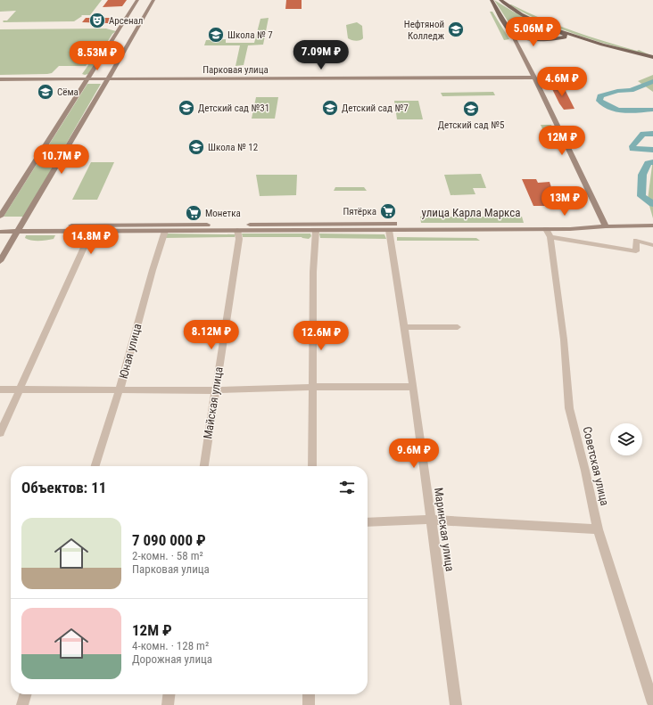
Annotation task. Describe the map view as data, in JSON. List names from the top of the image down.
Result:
{
  "streets": {
    "main road": ["Парковая улица", "улица Карла Маркса"],
    "street": [
      "Юная улица",
      "Майская улица",
      "Советская улица",
      "Маринская улица"
    ]
  },
  "crossings": [
    ["улица Карла Маркса", "Юная улица"],
    ["улица Карла Маркса", "Майская улица"],
    ["улица Карла Маркса", "Советская улица"],
    ["улица Карла Маркса", "Маринская улица"]
  ],
  "places": {
    "theatre": ["Арсенал"],
    "school or university": [
      "Нефтяной Колледж",
      "Школа № 7",
      "Сёма",
      "Детский сад №31",
      "Детский сад №7",
      "Детский сад №5",
      "Школа № 12"
    ],
    "supermarket": ["Пятёрка", "Монетка"]
  },
  "page": {
    "price": [
      "5.06M ₽",
      "7.09M ₽",
      "8.53M ₽",
      "4.6M ₽",
      "12M ₽",
      "10.7M ₽",
      "13M ₽",
      "14.8M ₽",
      "8.12M ₽",
      "12.6M ₽",
      "9.6M ₽"
    ],
    "heading": "Объектов: 11",
    "list": [
      {
        "name": "7 090 000 ₽",
        "note": "2-комн. · 58 m² · Парковая улица"
      },
      {
        "name": "12M ₽",
        "note": "4-комн. · 128 m² · Дорожная улица"
      }
    ]
  }
}
